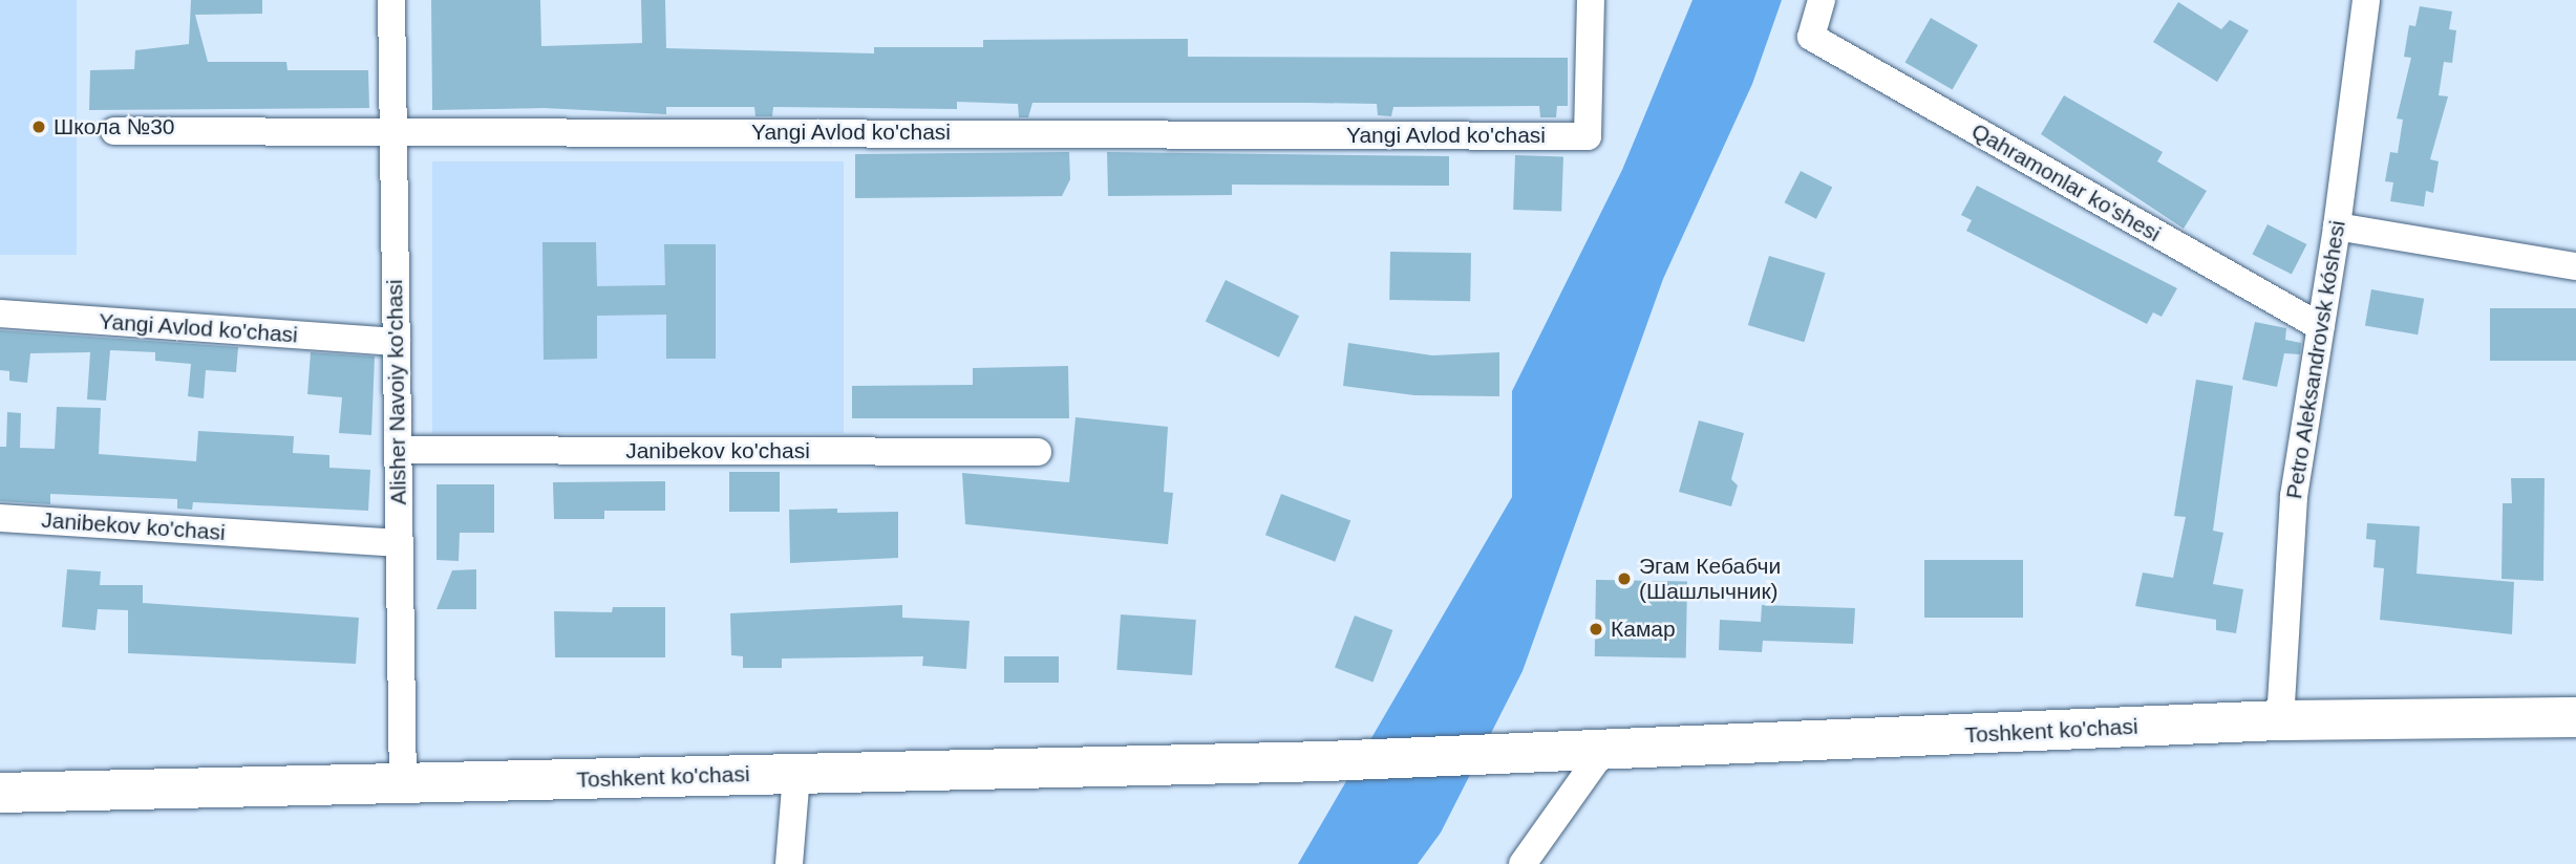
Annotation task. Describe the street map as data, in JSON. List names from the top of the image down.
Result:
{
  "streets": {
    "highway": ["Toshkent ko'chasi"],
    "street": [
      "Yangi Avlod ko'chasi",
      "Qahramonlar ko'shesi",
      "Petro Aleksandrovsk kóshesi",
      "Alisher Navoiy ko'chasi",
      "Janibekov ko'chasi"
    ]
  },
  "crossings": [
    ["Yangi Avlod ko'chasi", "Alisher Navoiy ko'chasi"],
    ["Qahramonlar ko'shesi", "Petro Aleksandrovsk kóshesi"],
    ["Petro Aleksandrovsk kóshesi", "Toshkent ko'chasi"],
    ["Alisher Navoiy ko'chasi", "Janibekov ko'chasi"],
    ["Alisher Navoiy ko'chasi", "Toshkent ko'chasi"]
  ],
  "places": ["Школа №30", "Эгам Кебабчи (Шашлычник)", "Камар"]
}
